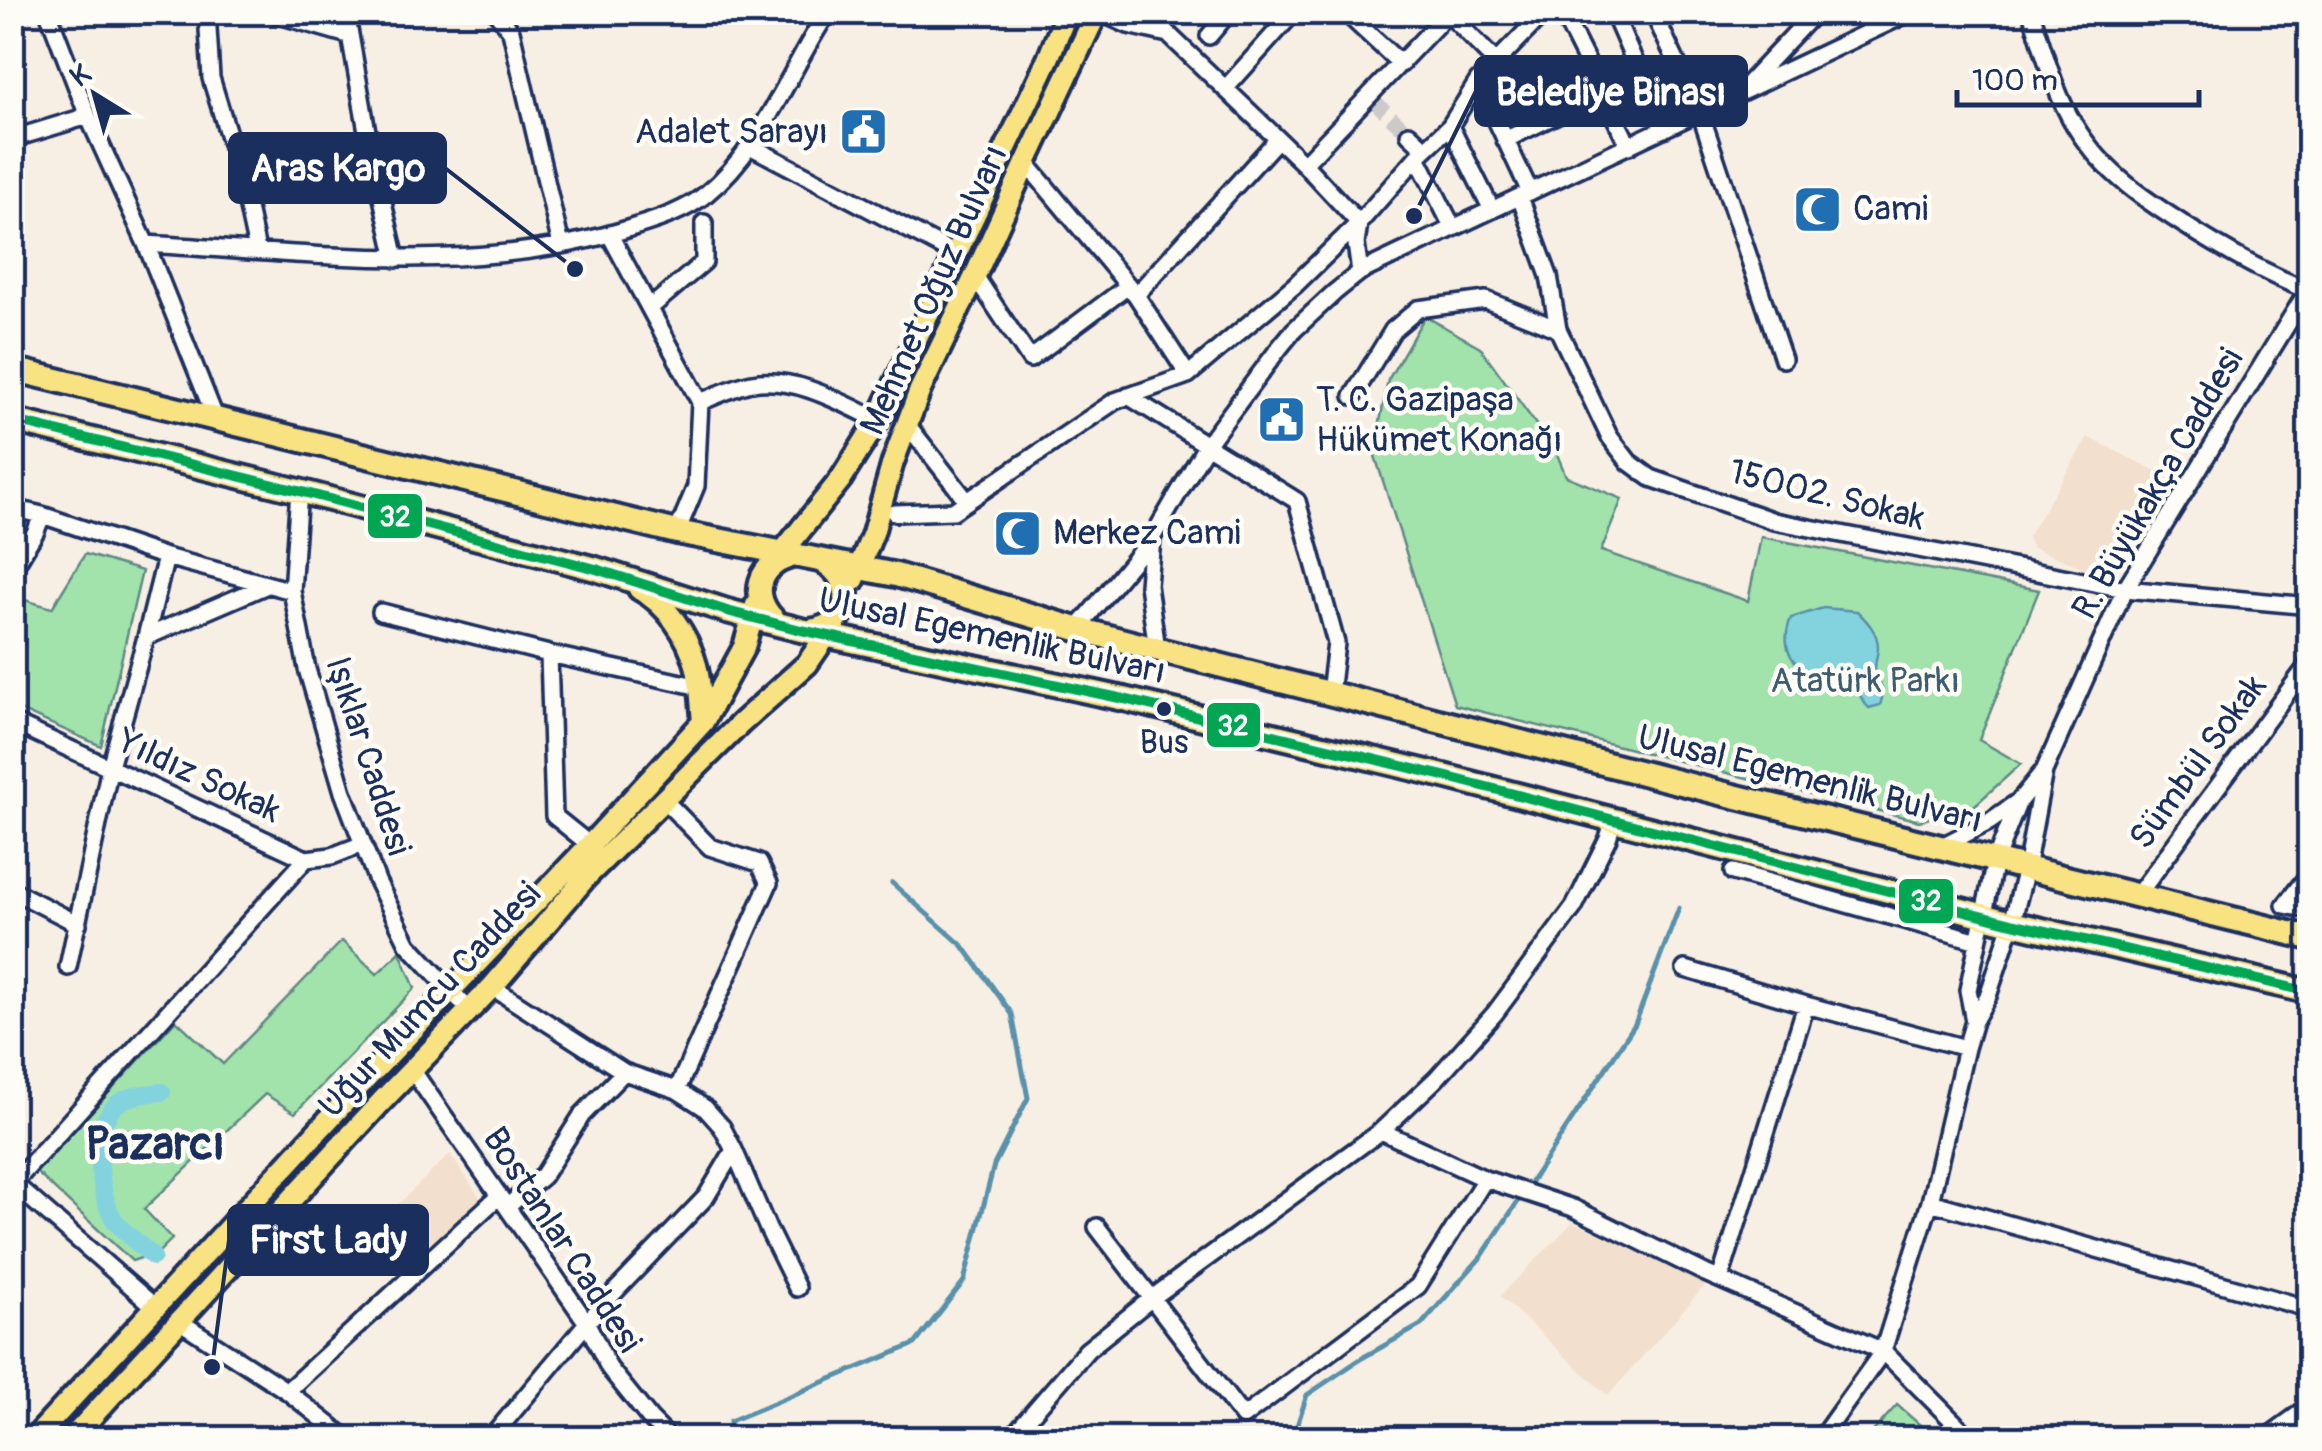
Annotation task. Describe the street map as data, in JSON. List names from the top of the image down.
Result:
{
  "streets": {
    "highway": ["Ulusal Egemenlik Bulvarı"],
    "main road": ["Mehmet Oğuz Bulvarı", "Uğur Mumcu Caddesi"],
    "street": [
      "R. Büyükakça Caddesi",
      "15002. Sokak",
      "Işıklar Caddesi",
      "Sümbül Sokak",
      "Yıldız Sokak",
      "Bostanlar Caddesi"
    ]
  },
  "crossings": [
    ["Mehmet Oğuz Bulvarı", "Ulusal Egemenlik Bulvarı"],
    ["Mehmet Oğuz Bulvarı", "Uğur Mumcu Caddesi"],
    ["R. Büyükakça Caddesi", "15002. Sokak"],
    ["R. Büyükakça Caddesi", "Ulusal Egemenlik Bulvarı"],
    ["Ulusal Egemenlik Bulvarı", "Işıklar Caddesi"],
    ["Ulusal Egemenlik Bulvarı", "Sümbül Sokak"],
    ["Ulusal Egemenlik Bulvarı", "Uğur Mumcu Caddesi"],
    ["Işıklar Caddesi", "Yıldız Sokak"],
    ["Işıklar Caddesi", "Uğur Mumcu Caddesi"],
    ["Uğur Mumcu Caddesi", "Bostanlar Caddesi"]
  ],
  "districts": ["Pazarcı"],
  "parks": ["Atatürk Parkı"],
  "places": {
    "public building": ["Adalet Sarayı", "T. C. Gazipaşa Hükümet Konağı"],
    "mosque": ["Cami", "Merkez Cami"],
    "other": [
      "Belediye Binası",
      "Aras Kargo",
      "Bus",
      "First Lady"
    ]
  },
  "lines": ["transit line 32"],
  "scale_bar": "100 m",
  "north": "top left"
}
